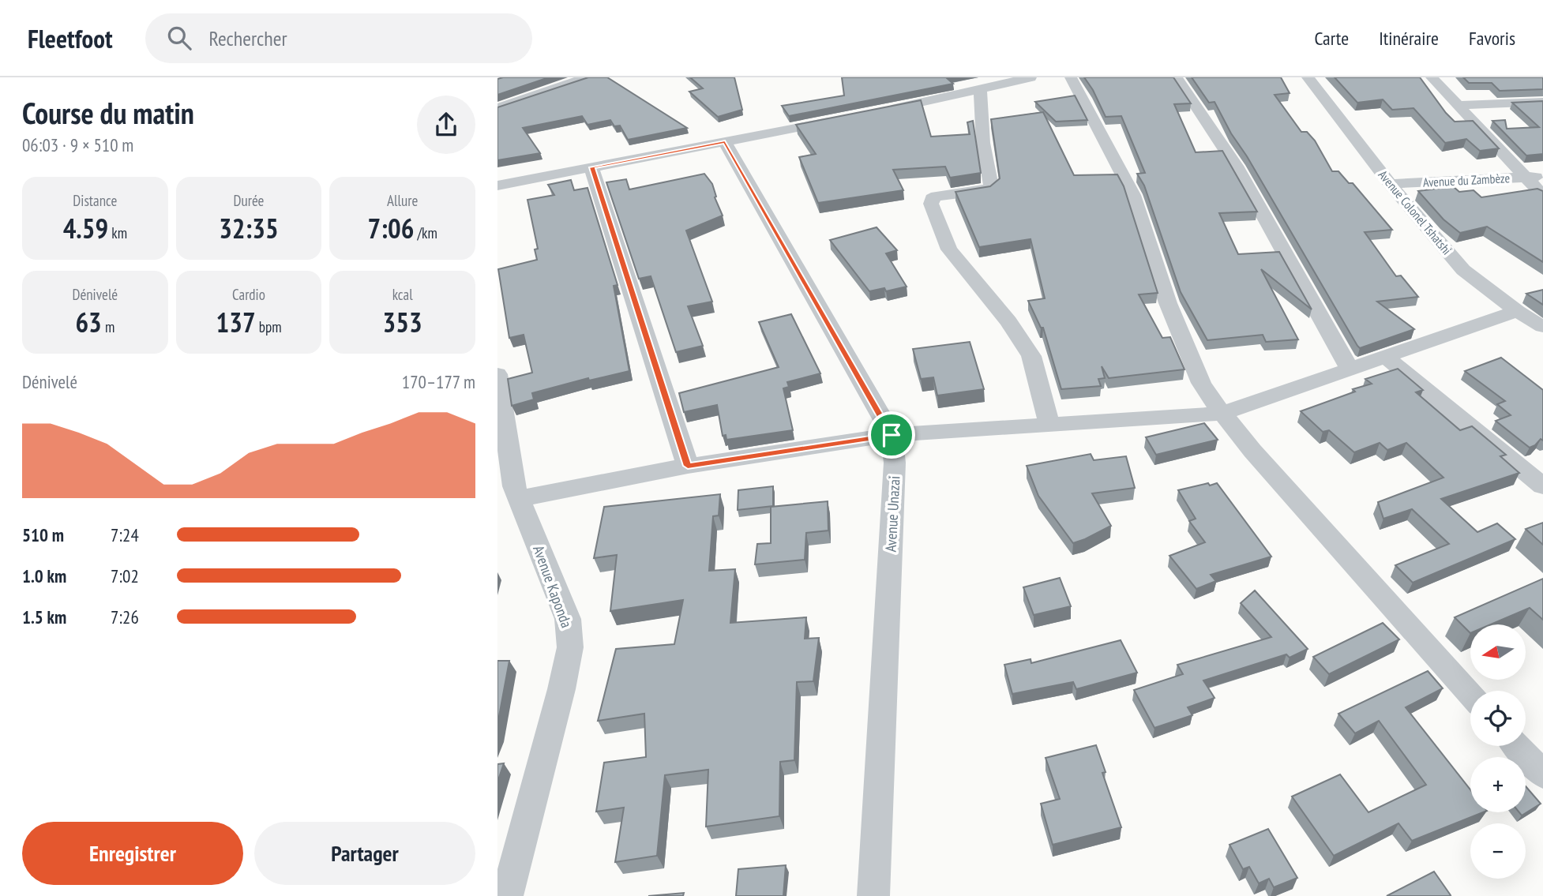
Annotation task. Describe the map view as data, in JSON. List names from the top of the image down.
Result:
{
  "streets": {
    "street": [
      "Avenue du Zambèze",
      "Avenue Colonel Tshatshi",
      "Avenue Unazai",
      "Avenue Kaponda"
    ]
  },
  "crossings": [
    ["Avenue du Zambèze", "Avenue Colonel Tshatshi"]
  ],
  "north": "left",
  "page": {
    "header": "Fleetfoot",
    "search": "Rechercher",
    "nav": ["Carte", "Itinéraire", "Favoris"],
    "heading": ["Course du matin", "06:03 · 9 × 510 m"],
    "stats": [
      ["Distance", "4.59 km"],
      ["Durée", "32:35"],
      ["Allure", "7:06 /km"],
      ["Dénivelé", "63 m"],
      ["Cardio", "137 bpm"],
      ["kcal", "353"]
    ],
    "chart": ["Dénivelé", "170–177 m"],
    "list": [
      {
        "name": "510 m",
        "note": "7:24"
      },
      {
        "name": "1.0 km",
        "note": "7:02"
      },
      {
        "name": "1.5 km",
        "note": "7:26"
      }
    ],
    "map_buttons": ["+", "−"],
    "buttons": ["Enregistrer", "Partager"]
  }
}
